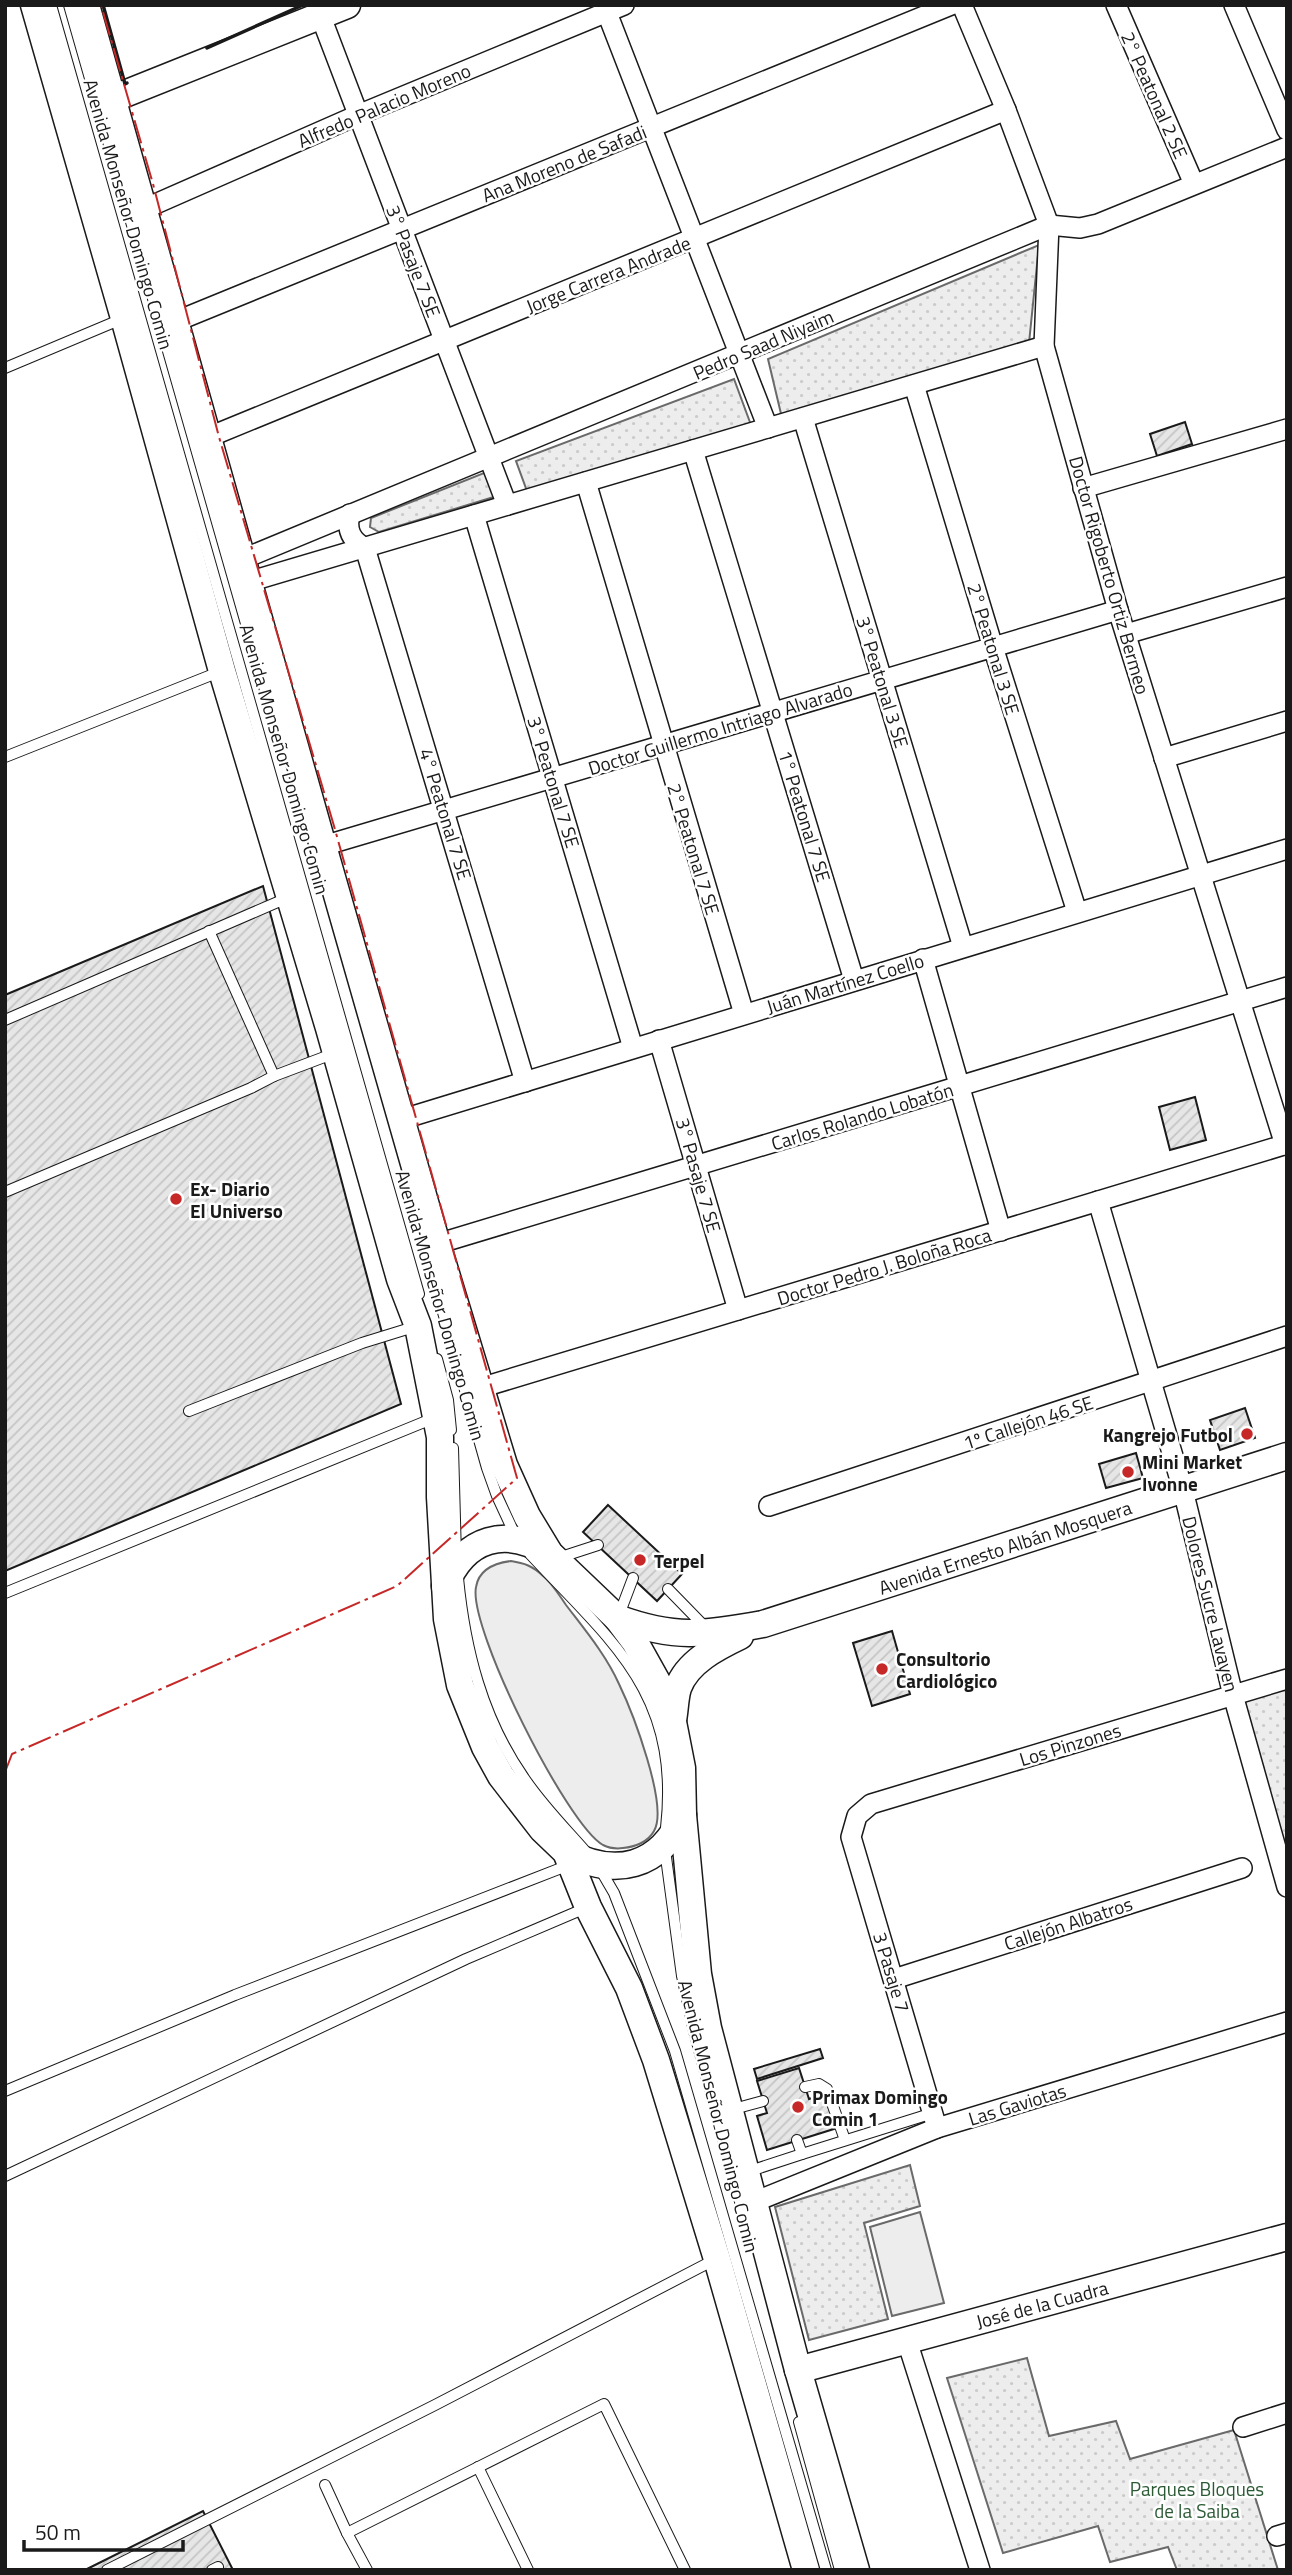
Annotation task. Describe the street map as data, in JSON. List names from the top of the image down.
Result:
{
  "streets": {
    "main road": ["Avenida Monseñor Domingo Comin", "Avenida Ernesto Albán Mosquera", "José de la Cuadra"],
    "street": [
      "2° Peatonal 2 SE",
      "Alfredo Palacio Moreno",
      "Ana Moreno de Safadi",
      "3° Pasaje 7 SE",
      "Jorge Carrera Andrade",
      "Pedro Saad Niyaim",
      "Doctor Rigoberto Ortiz Bermeo",
      "2° Peatonal 3 SE",
      "3° Peatonal 3 SE",
      "Doctor Guillermo Intriago Alvarado",
      "3° Peatonal 7 SE",
      "4° Peatonal 7 SE",
      "1° Peatonal 7 SE",
      "2° Peatonal 7 SE",
      "Juán Martínez Coello",
      "Carlos Rolando Lobatón",
      "Doctor Pedro J. Boloña Roca",
      "1º Callejón 46 SE",
      "Dolores Sucre Lavayen",
      "Los Pinzones",
      "Callejón Albatros",
      "3 Pasaje 7",
      "Las Gaviotas"
    ]
  },
  "crossings": [
    ["2° Peatonal 2 SE", "Pedro Saad Niyaim"],
    ["Alfredo Palacio Moreno", "Avenida Monseñor Domingo Comin"],
    ["Alfredo Palacio Moreno", "3° Pasaje 7 SE"],
    ["Ana Moreno de Safadi", "Avenida Monseñor Domingo Comin"],
    ["Ana Moreno de Safadi", "3° Pasaje 7 SE"],
    ["Avenida Monseñor Domingo Comin", "Jorge Carrera Andrade"],
    ["Avenida Monseñor Domingo Comin", "Pedro Saad Niyaim"],
    ["Avenida Monseñor Domingo Comin", "Doctor Guillermo Intriago Alvarado"],
    ["Avenida Monseñor Domingo Comin", "Juán Martínez Coello"],
    ["Avenida Monseñor Domingo Comin", "Carlos Rolando Lobatón"],
    ["Avenida Monseñor Domingo Comin", "Doctor Pedro J. Boloña Roca"],
    ["Avenida Monseñor Domingo Comin", "Avenida Ernesto Albán Mosquera"],
    ["Avenida Monseñor Domingo Comin", "Las Gaviotas"],
    ["Avenida Monseñor Domingo Comin", "José de la Cuadra"],
    ["3° Pasaje 7 SE", "Jorge Carrera Andrade"],
    ["3° Pasaje 7 SE", "Pedro Saad Niyaim"],
    ["3° Pasaje 7 SE", "Juán Martínez Coello"],
    ["3° Pasaje 7 SE", "Carlos Rolando Lobatón"],
    ["3° Pasaje 7 SE", "Doctor Pedro J. Boloña Roca"],
    ["Jorge Carrera Andrade", "Doctor Rigoberto Ortiz Bermeo"],
    ["Pedro Saad Niyaim", "Doctor Rigoberto Ortiz Bermeo"],
    ["Pedro Saad Niyaim", "4° Peatonal 7 SE"],
    ["Doctor Rigoberto Ortiz Bermeo", "Doctor Guillermo Intriago Alvarado"],
    ["Doctor Rigoberto Ortiz Bermeo", "Juán Martínez Coello"],
    ["Doctor Rigoberto Ortiz Bermeo", "Carlos Rolando Lobatón"],
    ["Doctor Rigoberto Ortiz Bermeo", "Doctor Pedro J. Boloña Roca"],
    ["2° Peatonal 3 SE", "Doctor Guillermo Intriago Alvarado"],
    ["2° Peatonal 3 SE", "Juán Martínez Coello"],
    ["3° Peatonal 3 SE", "Doctor Guillermo Intriago Alvarado"],
    ["3° Peatonal 3 SE", "Juán Martínez Coello"],
    ["Doctor Guillermo Intriago Alvarado", "3° Peatonal 7 SE"],
    ["Doctor Guillermo Intriago Alvarado", "4° Peatonal 7 SE"],
    ["Doctor Guillermo Intriago Alvarado", "1° Peatonal 7 SE"],
    ["Doctor Guillermo Intriago Alvarado", "2° Peatonal 7 SE"],
    ["3° Peatonal 7 SE", "Juán Martínez Coello"],
    ["4° Peatonal 7 SE", "Juán Martínez Coello"],
    ["1° Peatonal 7 SE", "Juán Martínez Coello"],
    ["2° Peatonal 7 SE", "Juán Martínez Coello"],
    ["Doctor Pedro J. Boloña Roca", "Dolores Sucre Lavayen"],
    ["1º Callejón 46 SE", "Dolores Sucre Lavayen"],
    ["Avenida Ernesto Albán Mosquera", "Dolores Sucre Lavayen"],
    ["Dolores Sucre Lavayen", "Los Pinzones"],
    ["Los Pinzones", "3 Pasaje 7"],
    ["Callejón Albatros", "3 Pasaje 7"],
    ["3 Pasaje 7", "Las Gaviotas"]
  ],
  "parks": ["Parques Bloques de la Saiba"],
  "places": [
    "Ex- Diario El Universo",
    "Kangrejo Futbol",
    "Mini Market Ivonne",
    "Terpel",
    "Consultorio Cardiológico",
    "Primax Domingo Comin 1"
  ],
  "scale_bar": "50 m"
}
